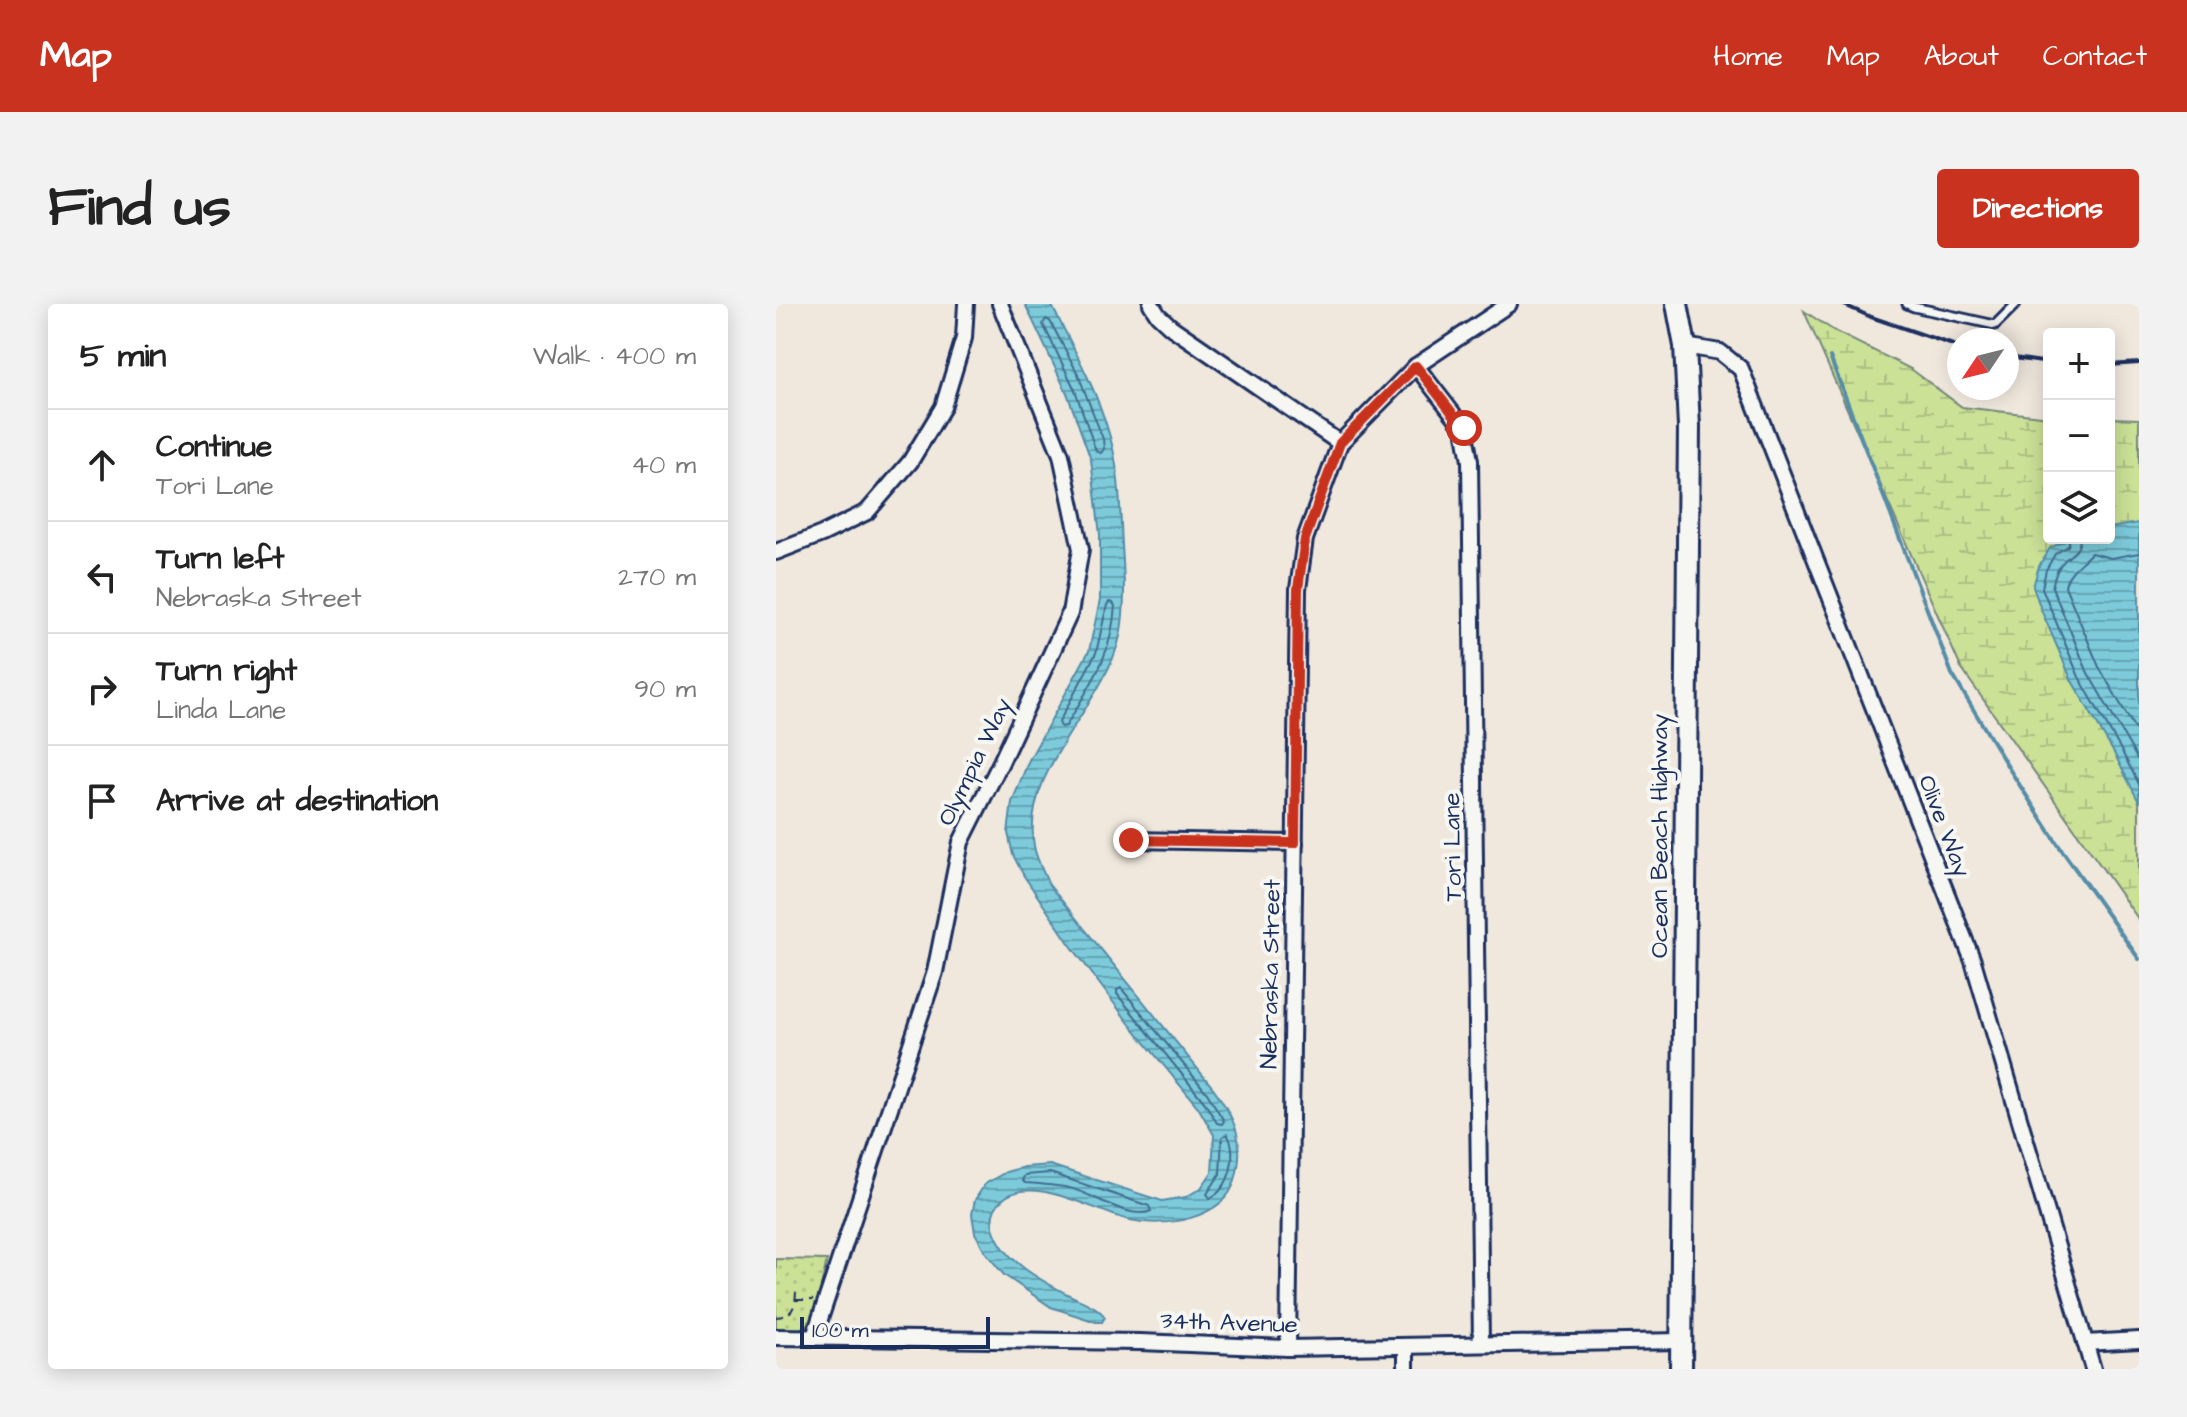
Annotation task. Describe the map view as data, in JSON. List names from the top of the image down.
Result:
{
  "streets": {
    "main road": ["Ocean Beach Highway"],
    "street": [
      "Olympia Way",
      "Olive Way",
      "Tori Lane",
      "Nebraska Street",
      "34th Avenue"
    ]
  },
  "crossings": [
    ["Olympia Way", "34th Avenue"],
    ["Olive Way", "Ocean Beach Highway"],
    ["Ocean Beach Highway", "34th Avenue"],
    ["Tori Lane", "Nebraska Street"],
    ["Tori Lane", "34th Avenue"],
    ["Nebraska Street", "34th Avenue"]
  ],
  "scale_bar": "100 m",
  "north": "bottom left",
  "page": {
    "header": "Map",
    "nav": [
      "Home",
      "Map",
      "About",
      "Contact"
    ],
    "title": "Find us",
    "buttons": "Directions",
    "heading": ["5 min", "Walk · 400 m"],
    "map_buttons": ["+", "−"],
    "list": [
      ["Continue", "Tori Lane", "40 m"],
      ["Turn left", "Nebraska Street", "270 m"],
      ["Turn right", "Linda Lane", "90 m"],
      "Arrive at destination"
    ],
    "scale": "100 m"
  }
}
